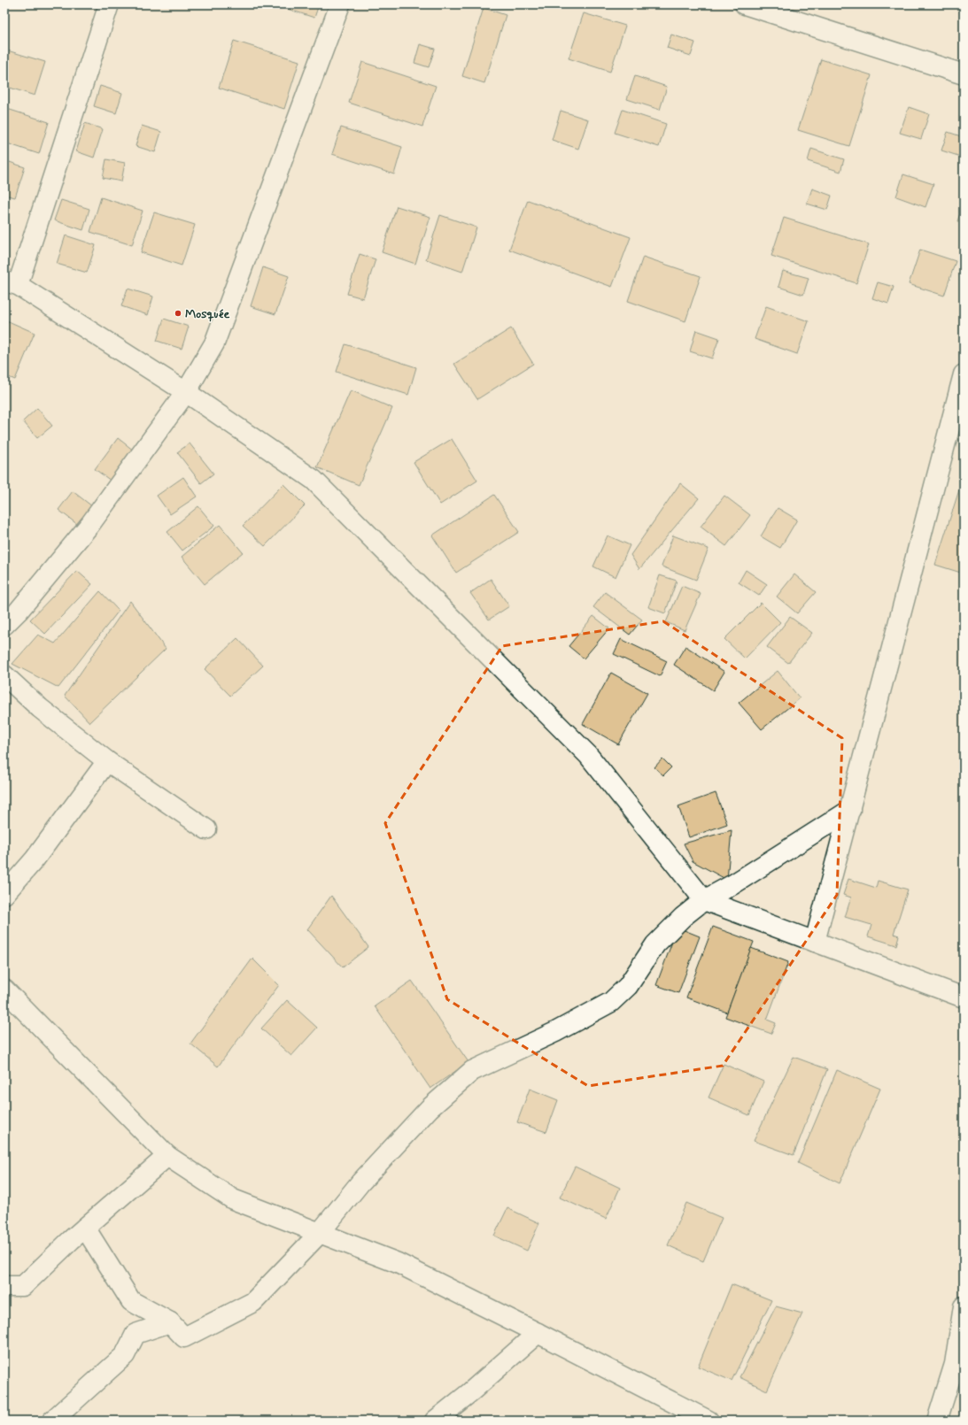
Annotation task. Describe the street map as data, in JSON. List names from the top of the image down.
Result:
{
  "places": ["Mosquée"]
}
